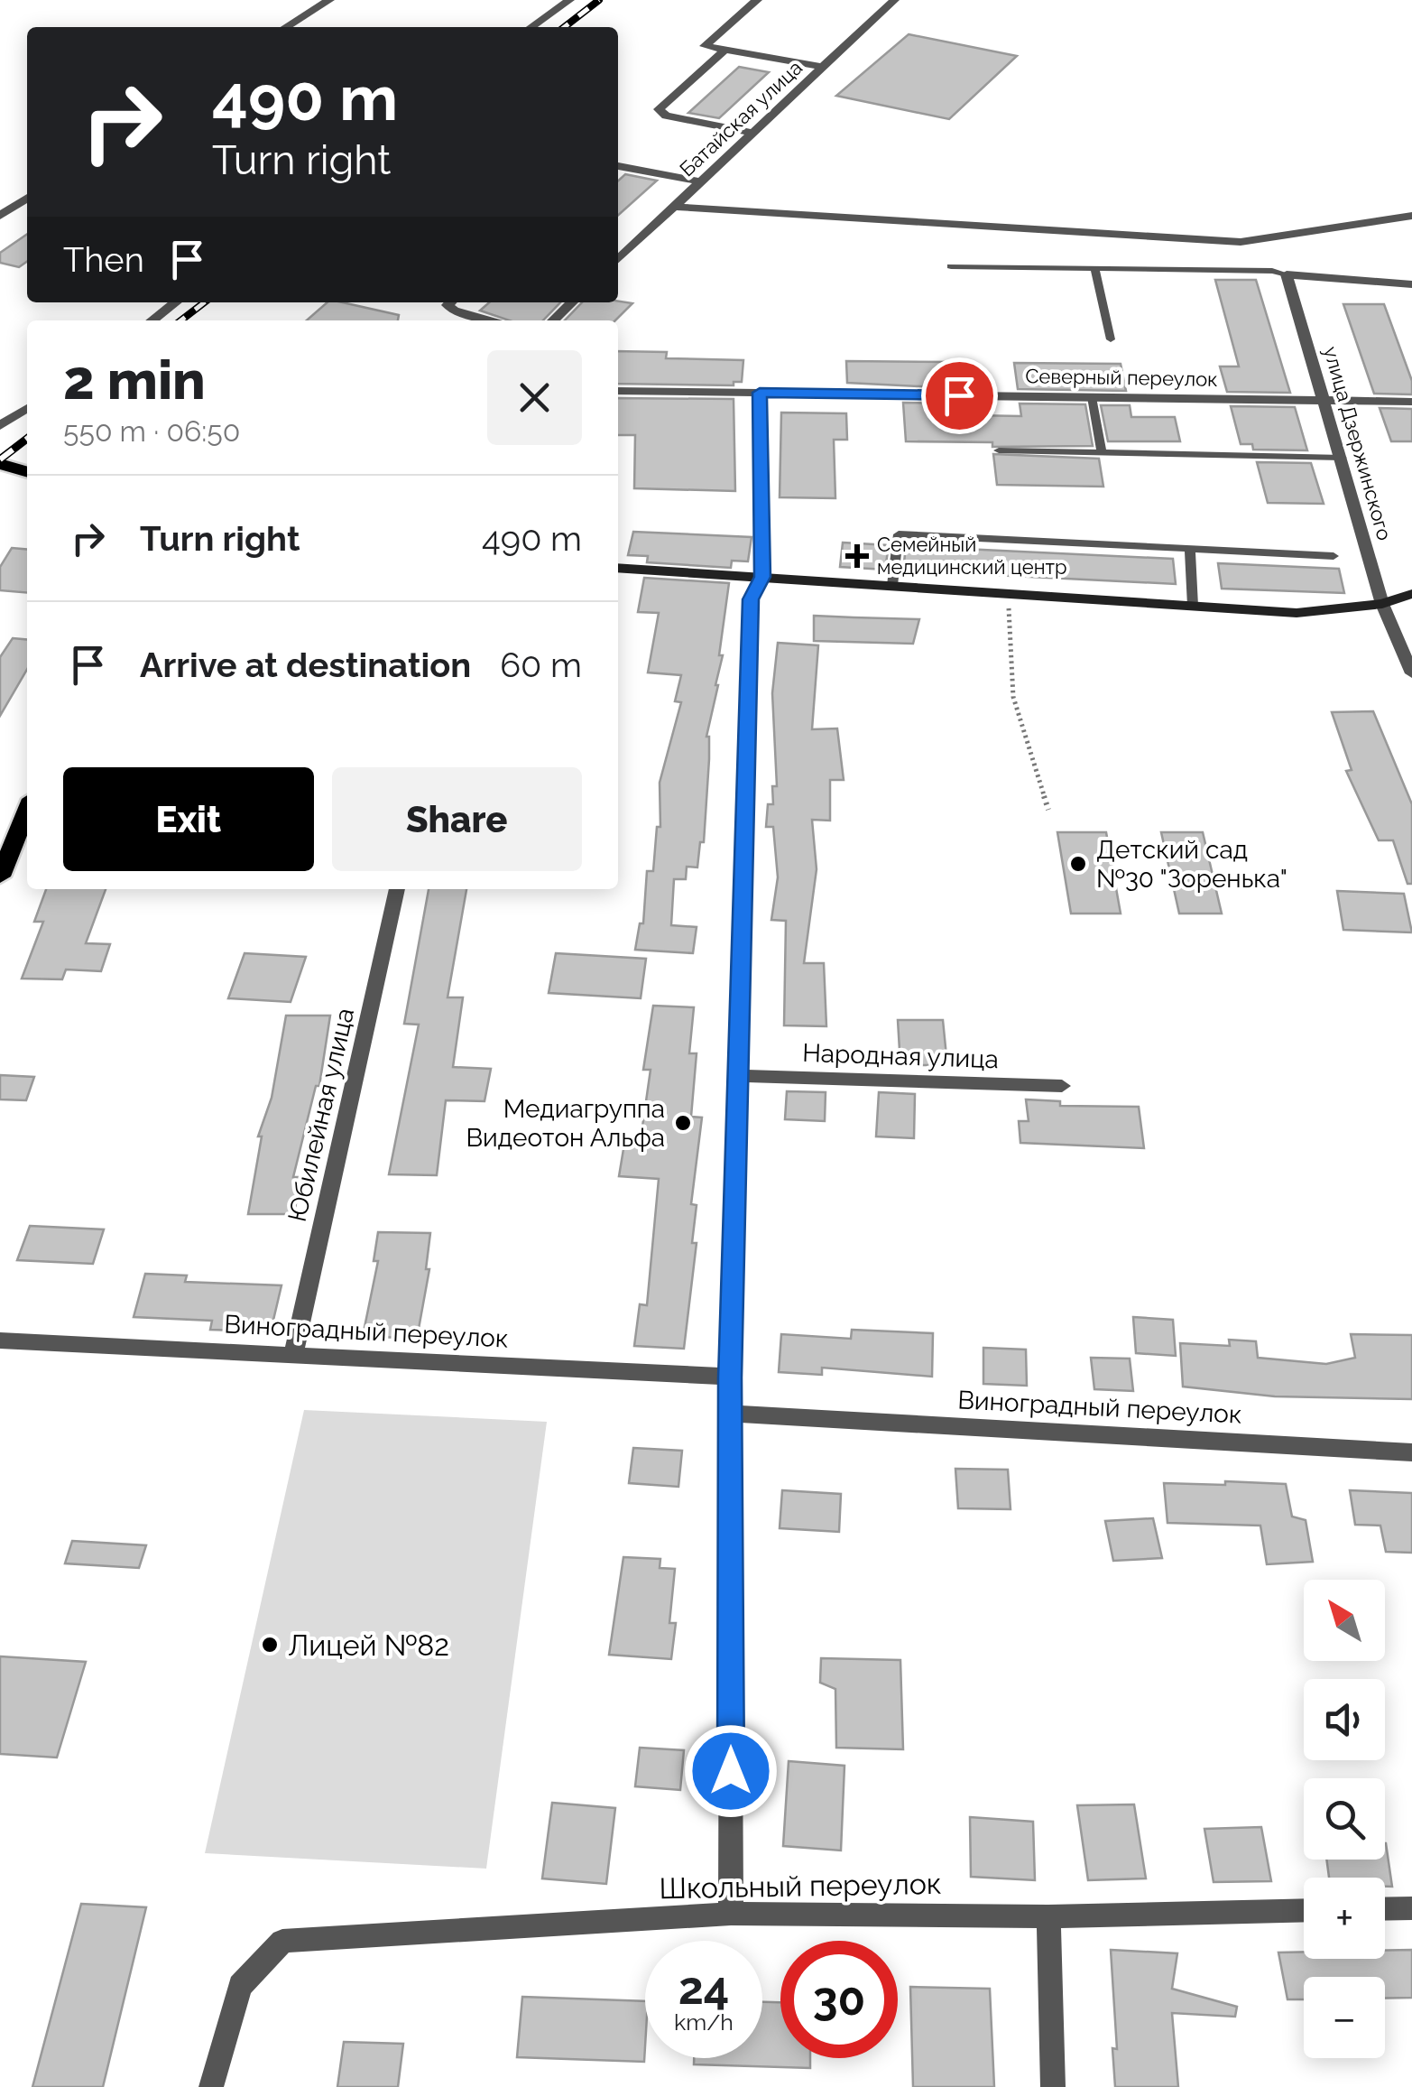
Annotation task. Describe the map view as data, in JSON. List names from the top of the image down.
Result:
{
  "streets": {
    "street": [
      "Батайская улица",
      "Северный переулок",
      "улица Дзержинского",
      "Народная улица",
      "Юбилейная улица",
      "Виноградный переулок",
      "Школьный переулок"
    ]
  },
  "crossings": [
    ["Северный переулок", "улица Дзержинского"],
    ["Юбилейная улица", "Виноградный переулок"]
  ],
  "places": {
    "health": ["Семейный медицинский центр"],
    "other": ["Детский сад №30 \"Зоренька\"", "Медиагруппа Видеотон Альфа", "Лицей №82"]
  },
  "north": "top left",
  "page": {
    "turn": ["490 m", "Turn right"],
    "then": "Then",
    "heading": ["2 min", "550 m · 06:50"],
    "list": [
      {
        "name": "Turn right",
        "value": "490 m"
      },
      {
        "name": "Arrive at destination",
        "value": "60 m"
      }
    ],
    "buttons": ["Exit", "Share"],
    "map_buttons": ["+", "−"],
    "speed": "24 km/h",
    "limit": "30"
  }
}
